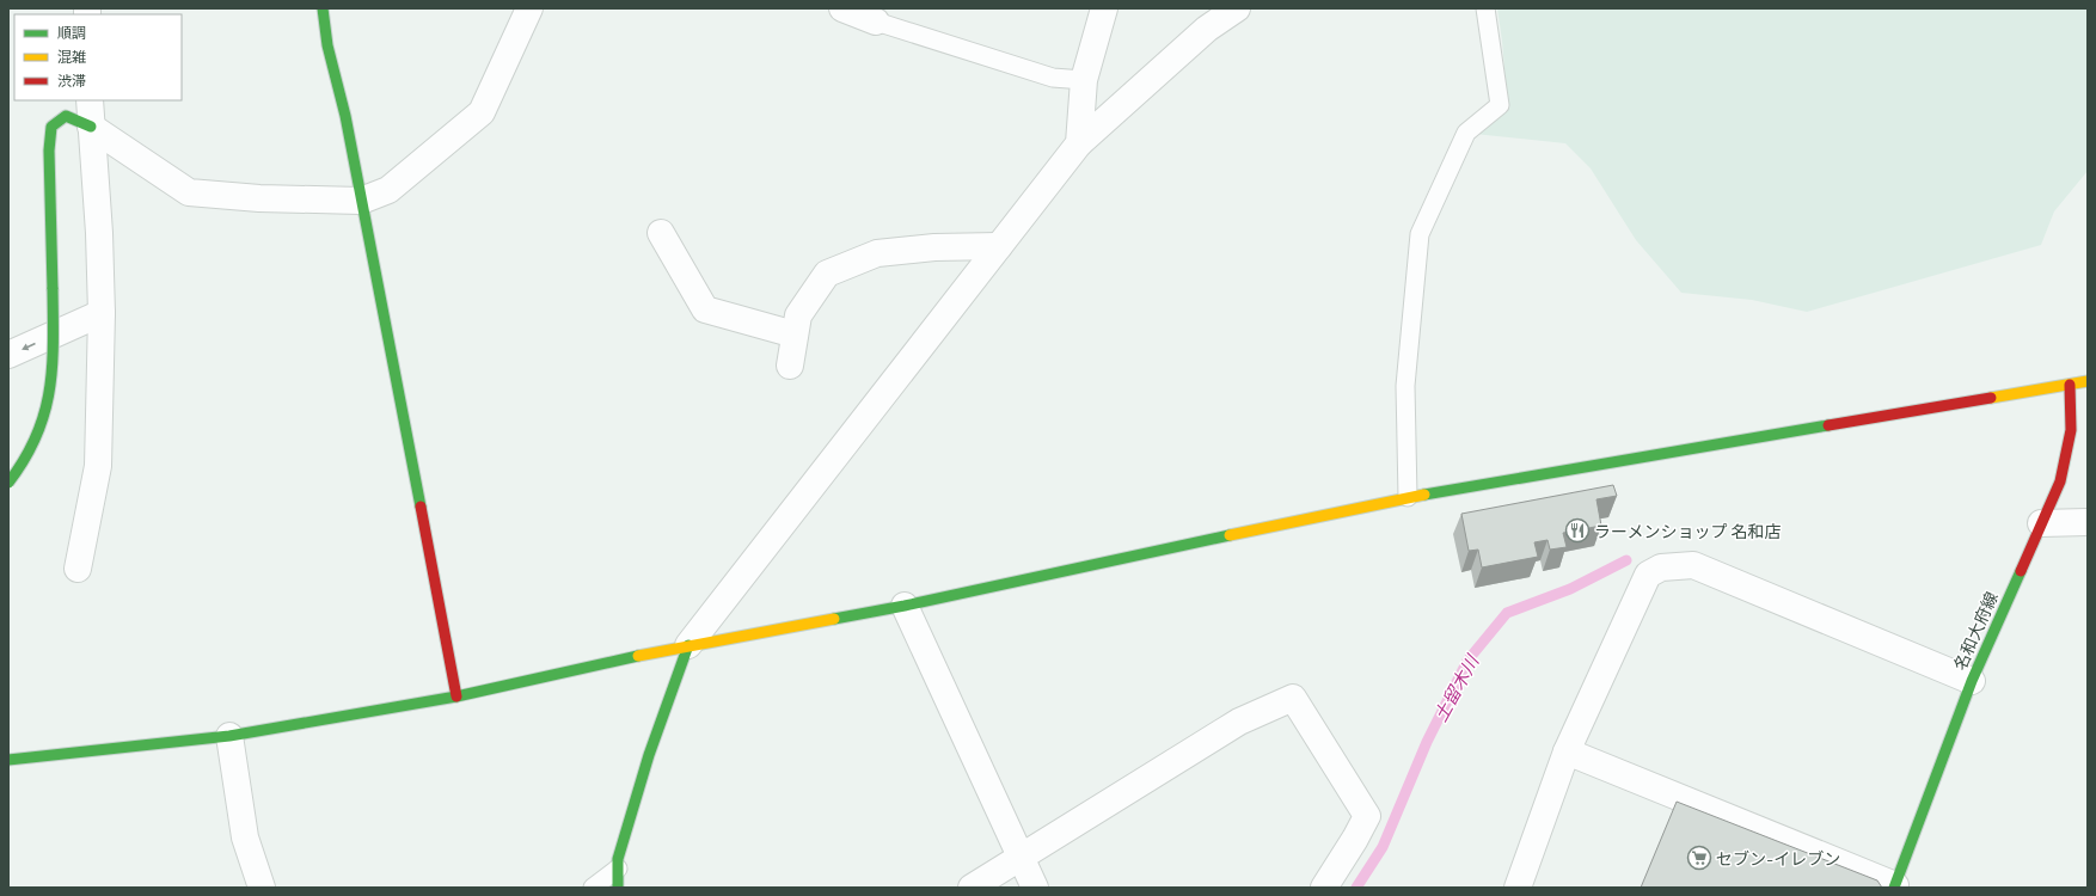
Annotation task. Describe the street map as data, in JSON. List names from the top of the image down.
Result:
{
  "streets": {
    "street": ["名和大府線"]
  },
  "water": ["土留木川"],
  "places": {
    "restaurant": ["ラーメンショップ 名和店"],
    "supermarket": ["セブン-イレブン"]
  },
  "legend": ["順調", "混雑", "渋滞"]
}
